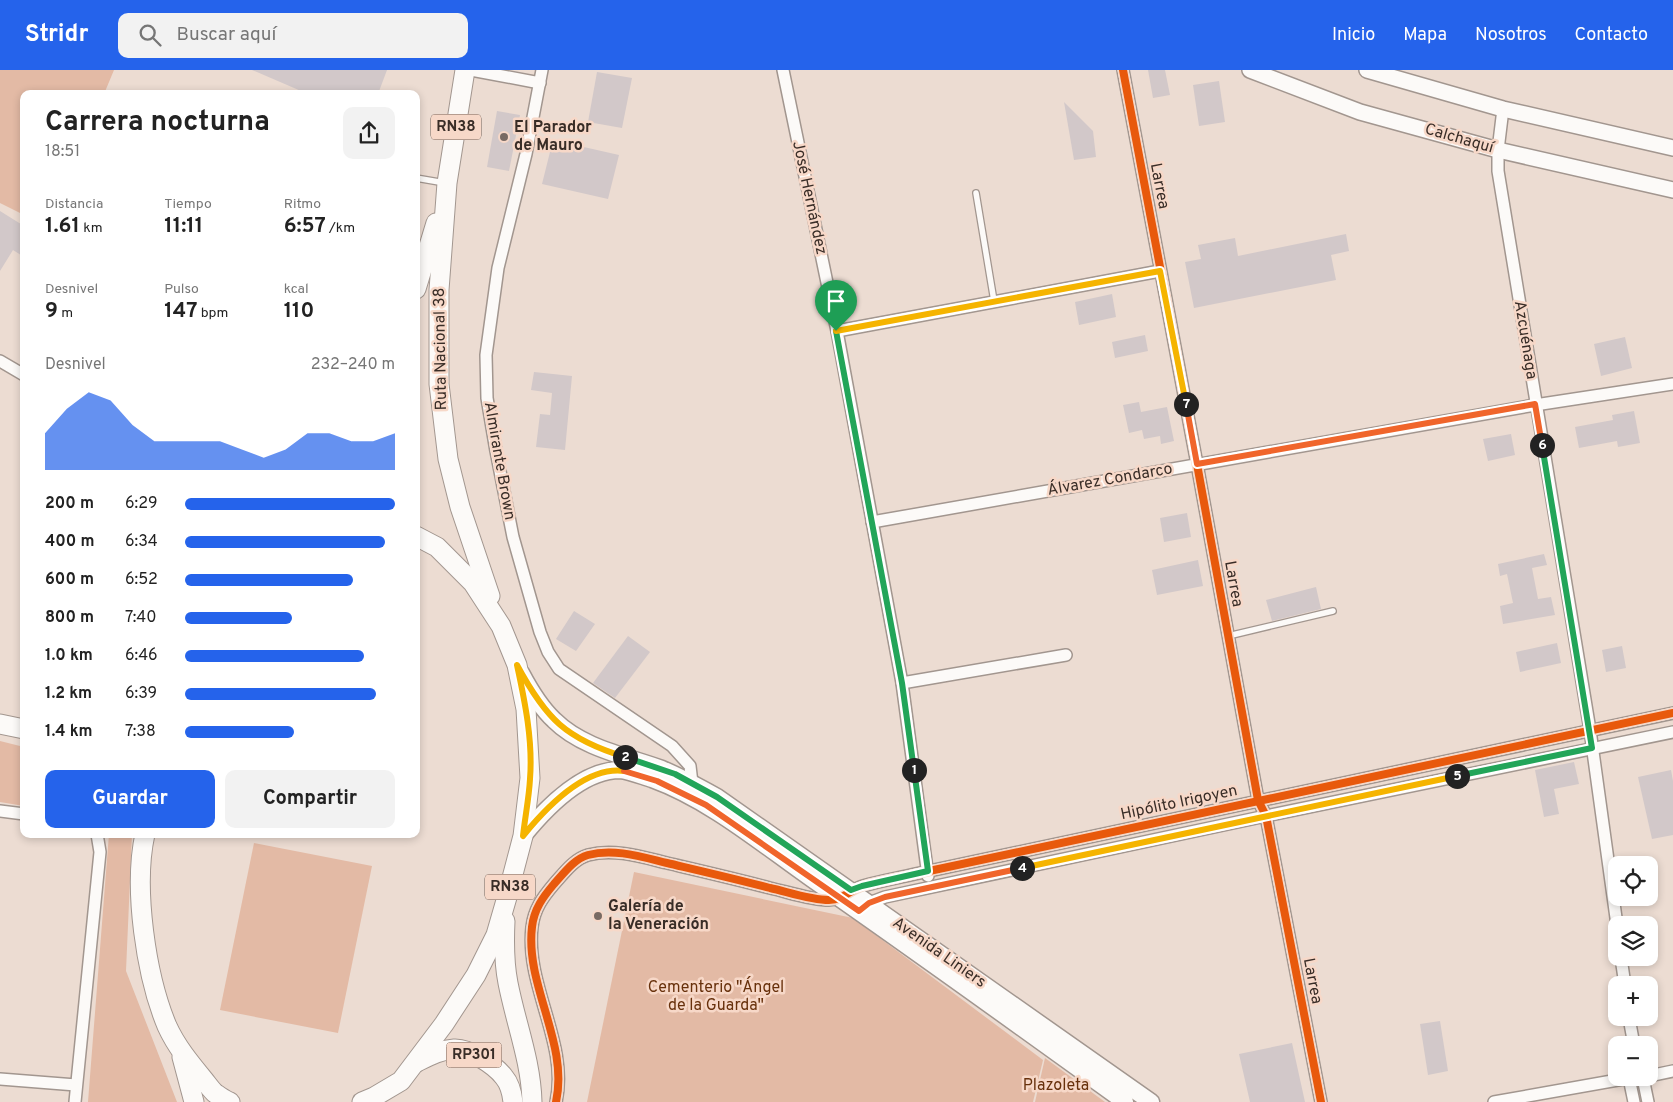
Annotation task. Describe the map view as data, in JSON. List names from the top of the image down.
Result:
{
  "streets": {
    "main road": [
      "RN38",
      "Ruta Nacional 38",
      "Avenida Liniers",
      "RP301"
    ],
    "street": [
      "Calchaquí",
      "Larrea",
      "José Hernández",
      "Azcuénaga",
      "Almirante Brown",
      "Álvarez Condarco",
      "Hipólito Irigoyen"
    ]
  },
  "crossings": [
    ["RN38", "Ruta Nacional 38"],
    ["RN38", "RP301"],
    ["Calchaquí", "Azcuénaga"],
    ["Larrea", "Álvarez Condarco"],
    ["Larrea", "Hipólito Irigoyen"],
    ["José Hernández", "Álvarez Condarco"],
    ["José Hernández", "Hipólito Irigoyen"],
    ["Azcuénaga", "Álvarez Condarco"],
    ["Azcuénaga", "Hipólito Irigoyen"],
    ["Almirante Brown", "Avenida Liniers"],
    ["Hipólito Irigoyen", "Avenida Liniers"]
  ],
  "parks": ["Cementerio \"Ángel de la Guarda\"", "Plazoleta"],
  "places": ["El Parador de Mauro", "Galería de la Veneración"],
  "page": {
    "header": "Stridr",
    "search": "Buscar aquí",
    "nav": [
      "Inicio",
      "Mapa",
      "Nosotros",
      "Contacto"
    ],
    "heading": ["Carrera nocturna", "18:51"],
    "stats": [
      ["Distancia", "1.61 km"],
      ["Tiempo", "11:11"],
      ["Ritmo", "6:57 /km"],
      ["Desnivel", "9 m"],
      ["Pulso", "147 bpm"],
      ["kcal", "110"]
    ],
    "chart": ["Desnivel", "232–240 m"],
    "pins": [
      "7",
      "6",
      "2",
      "1",
      "5",
      "4"
    ],
    "list": [
      {
        "name": "200 m",
        "note": "6:29"
      },
      {
        "name": "400 m",
        "note": "6:34"
      },
      {
        "name": "600 m",
        "note": "6:52"
      },
      {
        "name": "800 m",
        "note": "7:40"
      },
      {
        "name": "1.0 km",
        "note": "6:46"
      },
      {
        "name": "1.2 km",
        "note": "6:39"
      },
      {
        "name": "1.4 km",
        "note": "7:38"
      }
    ],
    "buttons": ["Guardar", "Compartir"],
    "map_buttons": ["+", "−"]
  }
}
